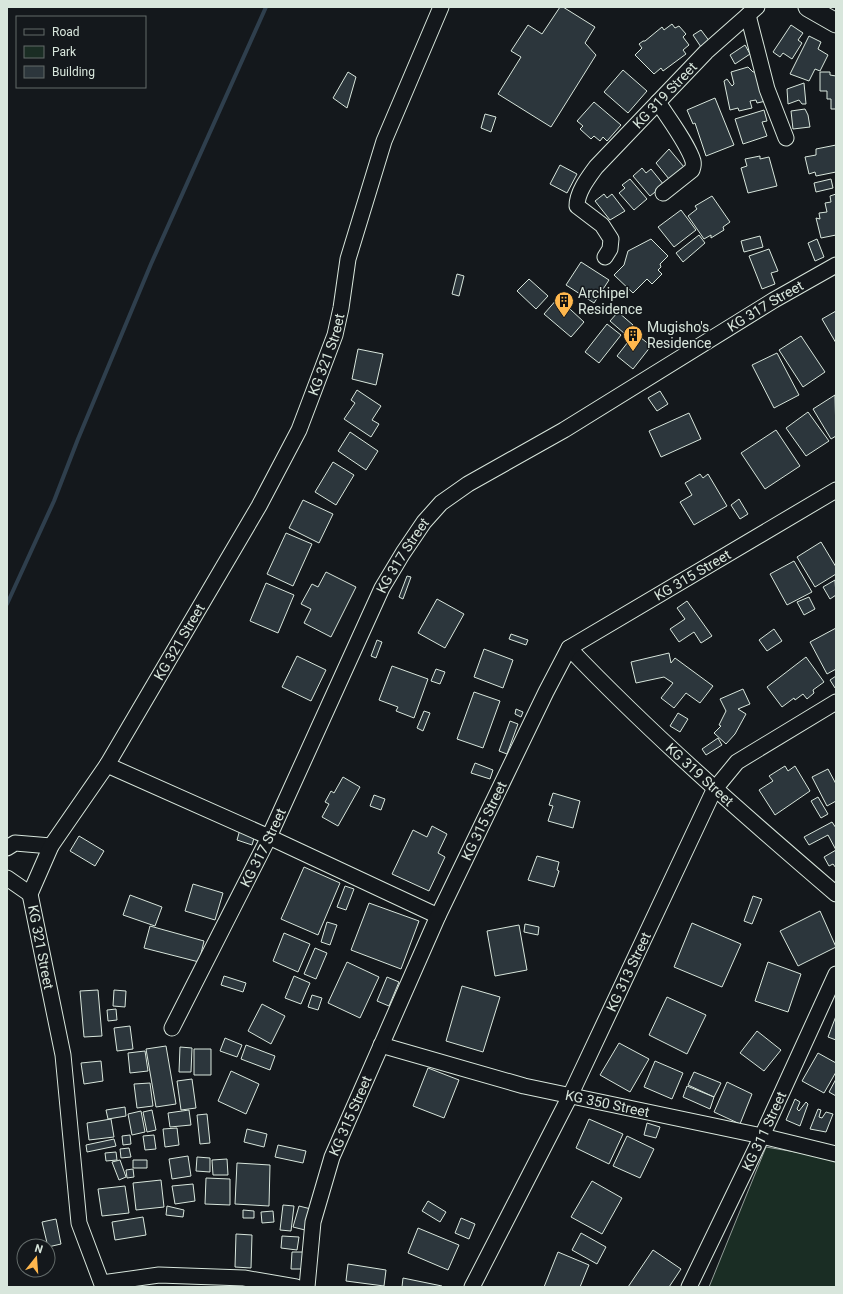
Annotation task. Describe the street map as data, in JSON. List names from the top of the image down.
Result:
{
  "streets": {
    "street": [
      "KG 319 Street",
      "KG 317 Street",
      "KG 321 Street",
      "KG 315 Street",
      "KG 313 Street",
      "KG 350 Street",
      "KG 311 Street"
    ]
  },
  "crossings": [
    ["KG 319 Street", "KG 315 Street"],
    ["KG 319 Street", "KG 313 Street"],
    ["KG 315 Street", "KG 350 Street"],
    ["KG 313 Street", "KG 350 Street"],
    ["KG 350 Street", "KG 311 Street"]
  ],
  "places": {
    "building": ["Archipel Residence", "Mugisho's Residence"]
  },
  "legend": ["Road", "Park", "Building"],
  "north": "top"
}
